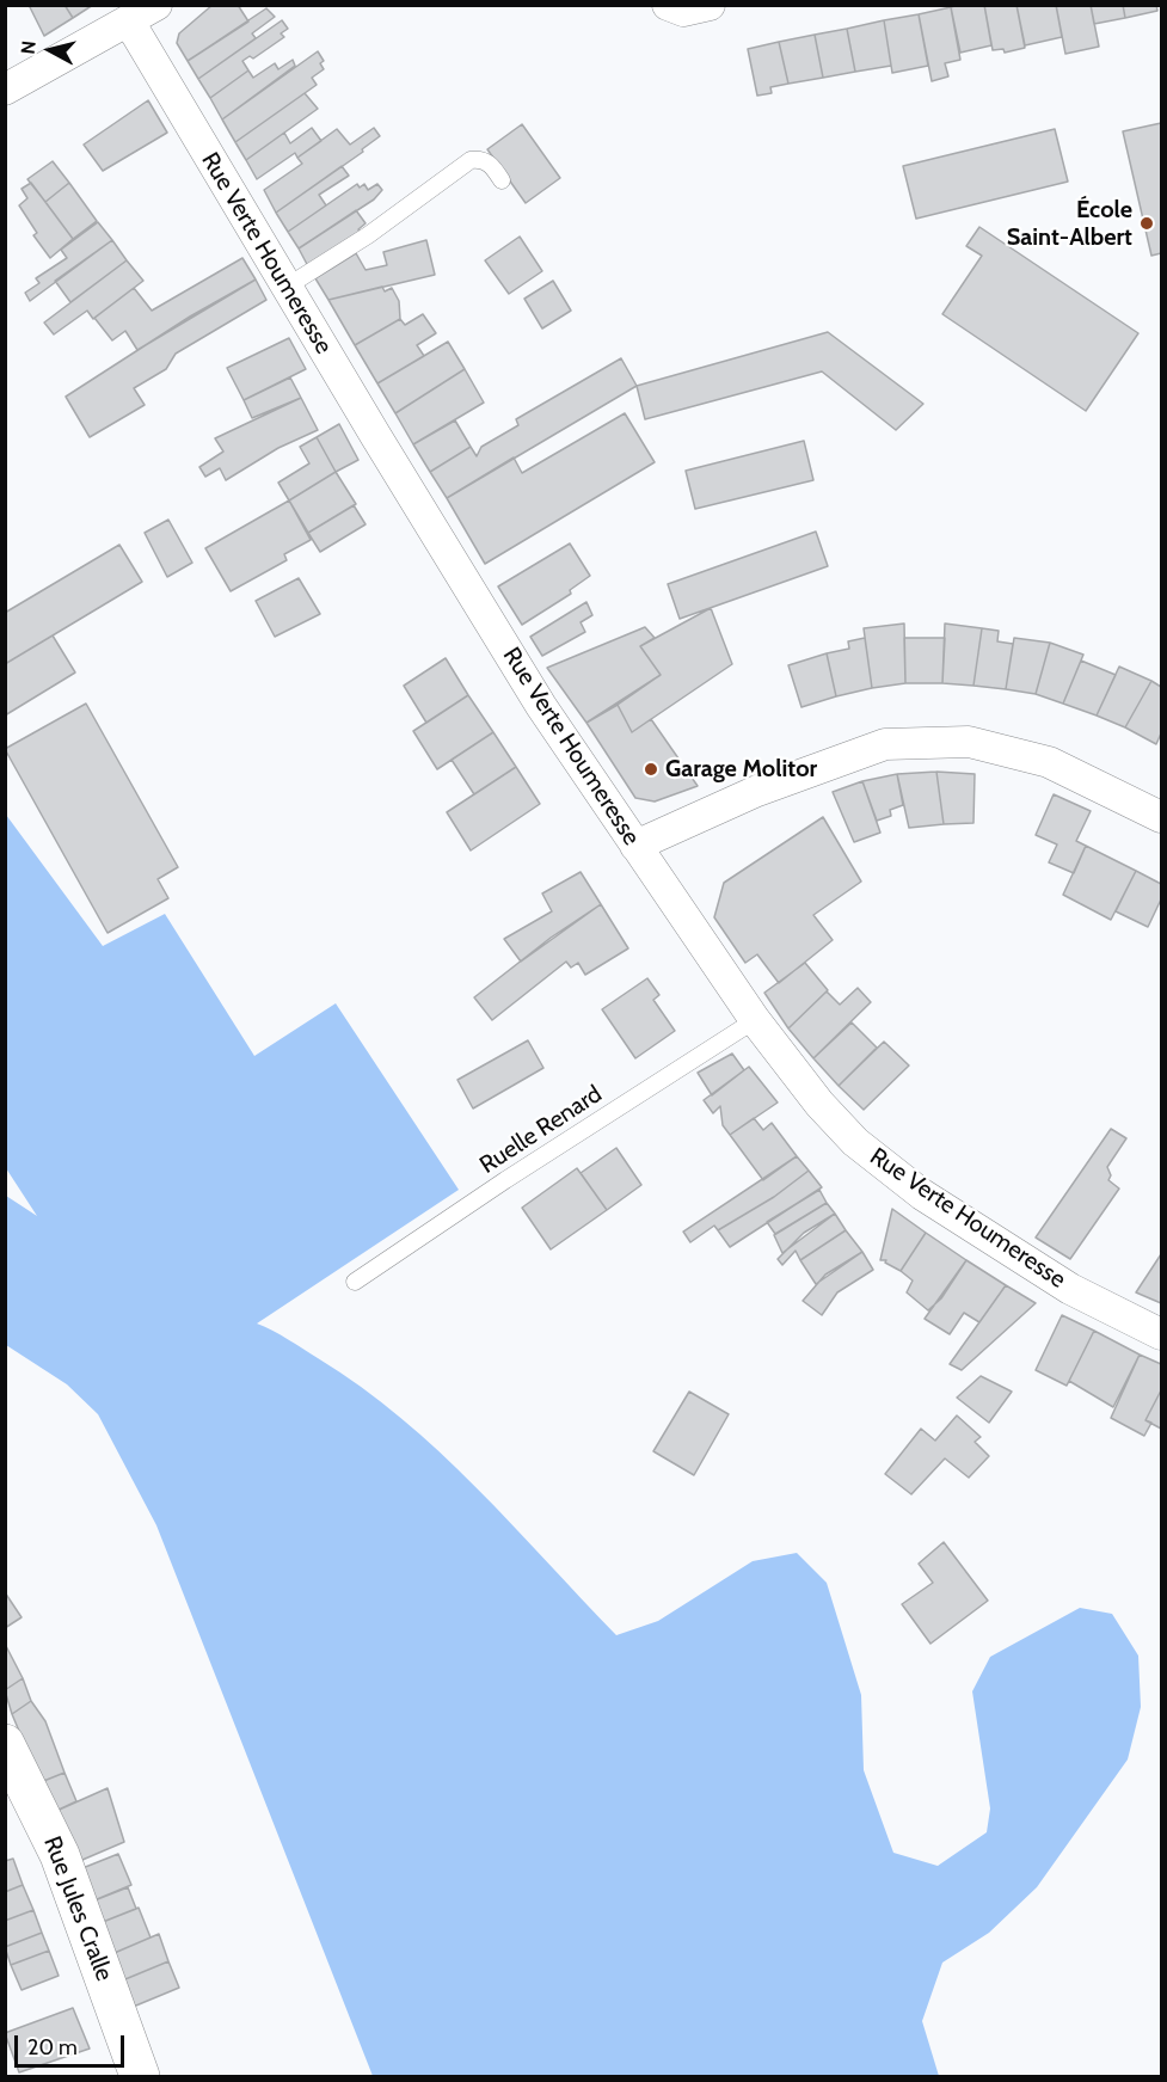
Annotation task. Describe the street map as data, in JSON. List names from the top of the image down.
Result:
{
  "streets": {
    "street": ["Rue Verte Houmeresse", "Rue Jules Cralle"],
    "lane": ["Ruelle Renard"]
  },
  "crossings": [
    ["Rue Verte Houmeresse", "Ruelle Renard"]
  ],
  "places": ["École Saint-Albert", "Garage Molitor"],
  "scale_bar": "20 m",
  "north": "left"
}
